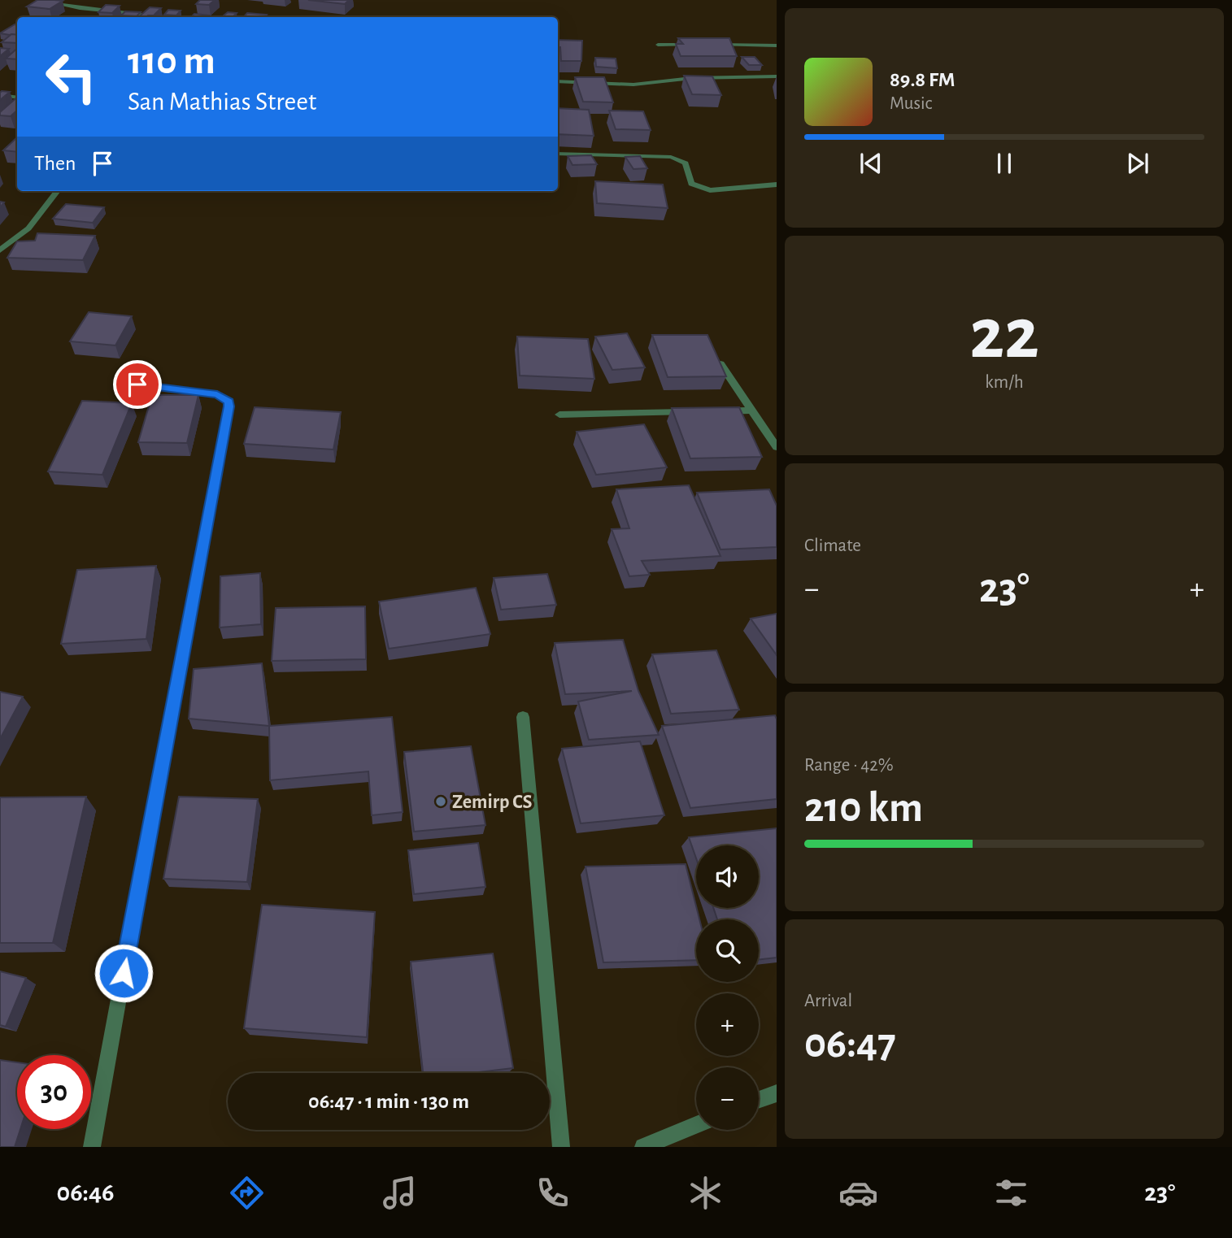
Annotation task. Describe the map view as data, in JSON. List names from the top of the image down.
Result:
{
  "places": ["Zemirp CS"],
  "page": {
    "turn": ["110 m", "San Mathias Street"],
    "song": ["89.8 FM", "Music"],
    "then": "Then",
    "tile": [
      ["22", "km/h"],
      "Climate",
      ["Range · 42%", "210 km"],
      ["Arrival", "06:47"]
    ],
    "heat": ["−", "23°", "+"],
    "map_buttons": ["+", "−"],
    "limit": "30",
    "trip": "06:47 · 1 min · 130 m",
    "tabs": ["06:46", "23°"]
  }
}
